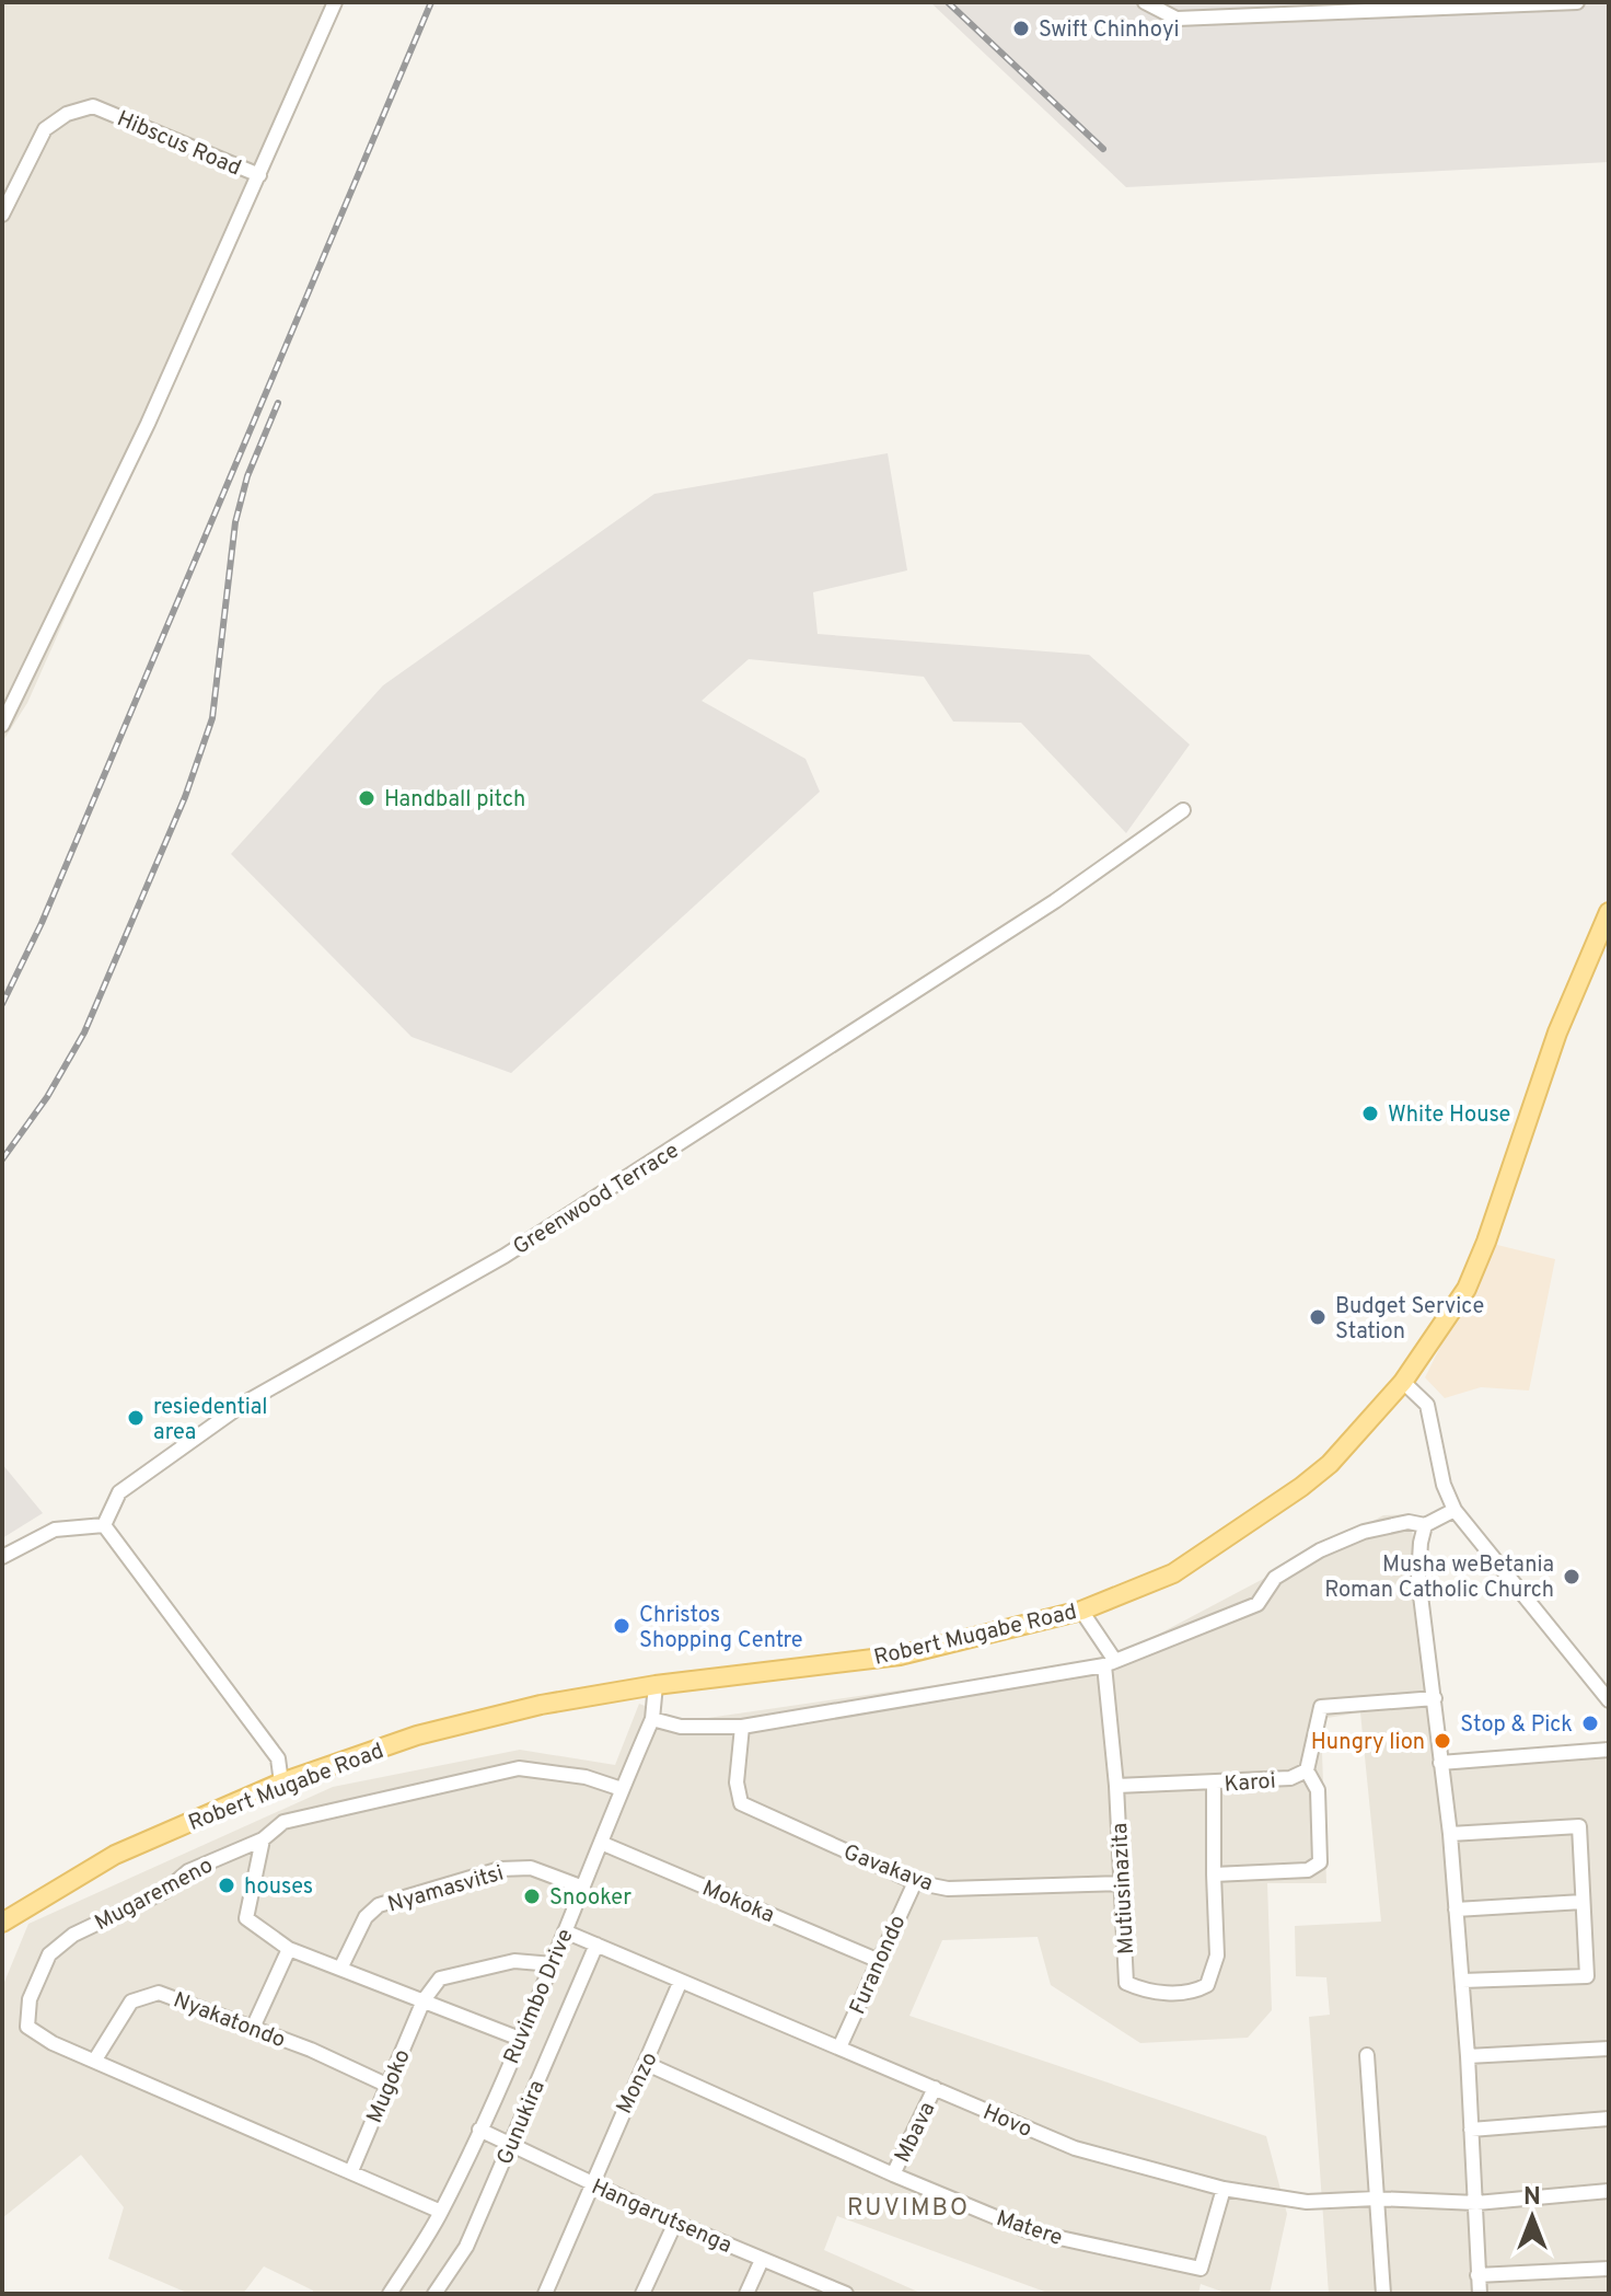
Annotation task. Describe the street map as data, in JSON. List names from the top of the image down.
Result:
{
  "streets": {
    "main road": ["Robert Mugabe Road"],
    "street": [
      "Hibscus Road",
      "Greenwood Terrace",
      "Karoi",
      "Gavakava",
      "Nyamasvitsi",
      "Mutiusinazita",
      "Mugaremeno",
      "Mokoka",
      "Furanondo",
      "Ruvimbo Drive",
      "Nyakatondo",
      "Monzo",
      "Mugoko",
      "Hovo",
      "Gunukira",
      "Mbava",
      "Hangarutsenga",
      "Matere"
    ]
  },
  "crossings": [
    ["Robert Mugabe Road", "Ruvimbo Drive"],
    ["Karoi", "Mutiusinazita"],
    ["Gavakava", "Mutiusinazita"],
    ["Gavakava", "Furanondo"],
    ["Nyamasvitsi", "Ruvimbo Drive"],
    ["Mugaremeno", "Ruvimbo Drive"],
    ["Mugaremeno", "Nyakatondo"],
    ["Mugaremeno", "Mugoko"],
    ["Mokoka", "Furanondo"],
    ["Mokoka", "Ruvimbo Drive"],
    ["Furanondo", "Hovo"],
    ["Ruvimbo Drive", "Hovo"],
    ["Ruvimbo Drive", "Hangarutsenga"],
    ["Nyakatondo", "Mugoko"],
    ["Monzo", "Hovo"],
    ["Monzo", "Hangarutsenga"],
    ["Monzo", "Matere"],
    ["Hovo", "Gunukira"],
    ["Hovo", "Mbava"],
    ["Hovo", "Matere"],
    ["Gunukira", "Hangarutsenga"],
    ["Mbava", "Matere"]
  ],
  "districts": ["RUVIMBO"],
  "places": [
    "Swift Chinhoyi",
    "Handball pitch",
    "White House",
    "Budget Service Station",
    "resiedential area",
    "Musha weBetania Roman Catholic Church",
    "Christos Shopping Centre",
    "Stop & Pick",
    "Hungry lion",
    "houses",
    "Snooker"
  ],
  "north": "top"
}
